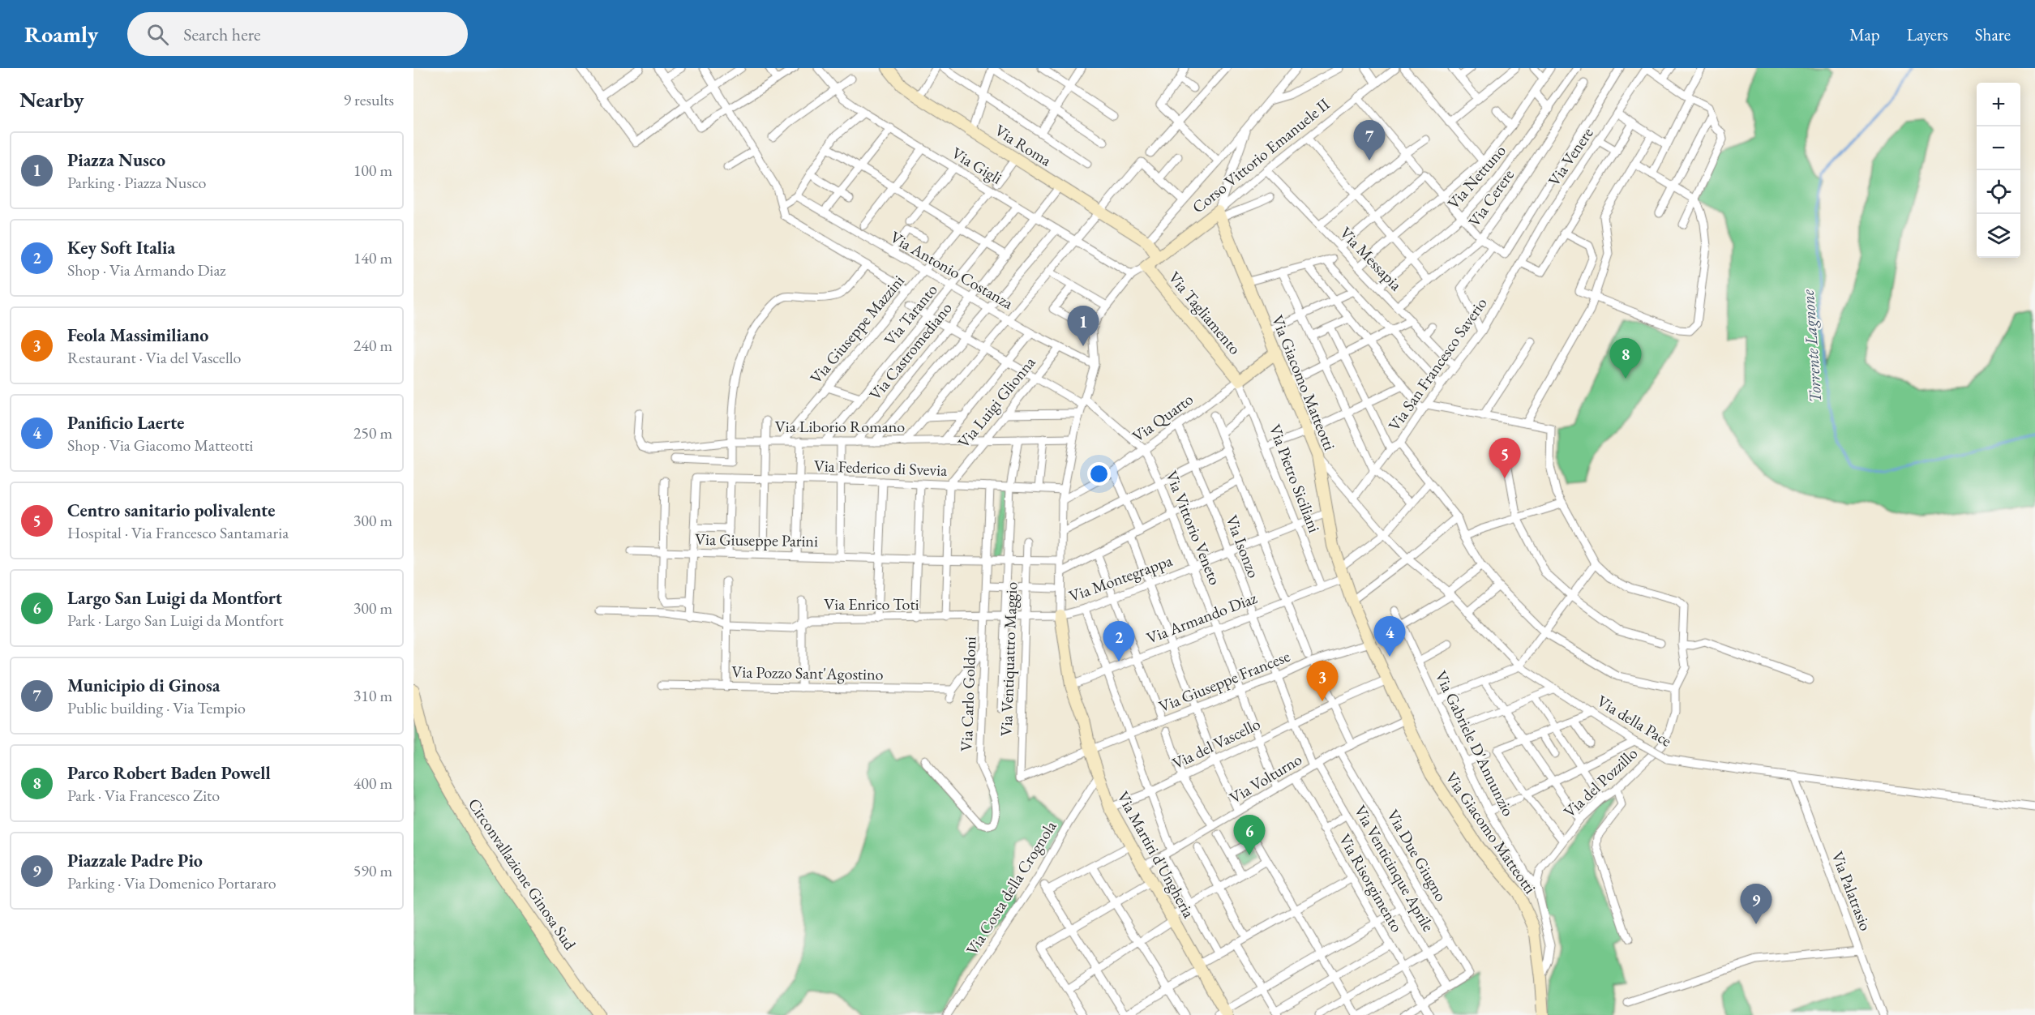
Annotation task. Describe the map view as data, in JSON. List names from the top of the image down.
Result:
{
  "streets": {
    "street": [
      "Via Roma",
      "Corso Vittorio Emanuele II",
      "Via Venere",
      "Via Gigli",
      "Via Nettuno",
      "Via Cerere",
      "Via Messapia",
      "Via Antonio Costanza",
      "Via Tagliamento",
      "Via Taranto",
      "Via Giuseppe Mazzini",
      "Via Castromediano",
      "Via San Francesco Saverio",
      "Via Giacomo Matteotti",
      "Via Luigi Glionna",
      "Via Quarto",
      "Via Liborio Romano",
      "Via Federico di Svevia",
      "Via Pietro Siciliani",
      "Via Vittorio Veneto",
      "Via Giuseppe Parini",
      "Via Isonzo",
      "Via Montegrappa",
      "Via Enrico Toti",
      "Via Armando Diaz",
      "Via Ventiquattro Maggio",
      "Via Pozzo Sant'Agostino",
      "Via Giuseppe Francese",
      "Via Carlo Goldoni",
      "Via della Pace",
      "Via del Vascello",
      "Via Gabriele D'Annunzio",
      "Via Volturno",
      "Via del Pozzillo",
      "Via Martiri d'Ungheria",
      "Via Due Giugno",
      "Via Venticinque Aprile",
      "Circonvallazione Ginosa Sud",
      "Via Risorgimento",
      "Via Costa della Crognola",
      "Via Palatrasio"
    ]
  },
  "crossings": [
    ["Via Roma", "Via Castromediano"],
    ["Corso Vittorio Emanuele II", "Via Messapia"],
    ["Corso Vittorio Emanuele II", "Via Tagliamento"],
    ["Corso Vittorio Emanuele II", "Via Giacomo Matteotti"],
    ["Via Venere", "Via San Francesco Saverio"],
    ["Via Gigli", "Via Taranto"],
    ["Via Gigli", "Via Giuseppe Mazzini"],
    ["Via Gigli", "Via Castromediano"],
    ["Via Nettuno", "Via Messapia"],
    ["Via Cerere", "Via Messapia"],
    ["Via Messapia", "Via San Francesco Saverio"],
    ["Via Antonio Costanza", "Via Taranto"],
    ["Via Antonio Costanza", "Via Giuseppe Mazzini"],
    ["Via Antonio Costanza", "Via Castromediano"],
    ["Via Antonio Costanza", "Via Luigi Glionna"],
    ["Via Tagliamento", "Via Quarto"],
    ["Via Tagliamento", "Via Pietro Siciliani"],
    ["Via Taranto", "Via Liborio Romano"],
    ["Via Taranto", "Via Vittorio Veneto"],
    ["Via Giuseppe Mazzini", "Via Liborio Romano"],
    ["Via Castromediano", "Via Liborio Romano"],
    ["Via Castromediano", "Via Vittorio Veneto"],
    ["Via San Francesco Saverio", "Via della Pace"],
    ["Via Giacomo Matteotti", "Via Quarto"],
    ["Via Giacomo Matteotti", "Via Montegrappa"],
    ["Via Giacomo Matteotti", "Via Armando Diaz"],
    ["Via Giacomo Matteotti", "Via Giuseppe Francese"],
    ["Via Giacomo Matteotti", "Via della Pace"],
    ["Via Giacomo Matteotti", "Via del Vascello"],
    ["Via Giacomo Matteotti", "Via Volturno"],
    ["Via Luigi Glionna", "Via Liborio Romano"],
    ["Via Luigi Glionna", "Via Federico di Svevia"],
    ["Via Luigi Glionna", "Via Vittorio Veneto"],
    ["Via Quarto", "Via Pietro Siciliani"],
    ["Via Quarto", "Via Vittorio Veneto"],
    ["Via Quarto", "Via Isonzo"],
    ["Via Federico di Svevia", "Via Carlo Goldoni"],
    ["Via Pietro Siciliani", "Via Montegrappa"],
    ["Via Pietro Siciliani", "Via Armando Diaz"],
    ["Via Vittorio Veneto", "Via Montegrappa"],
    ["Via Vittorio Veneto", "Via Armando Diaz"],
    ["Via Vittorio Veneto", "Via Giuseppe Francese"],
    ["Via Vittorio Veneto", "Via del Vascello"],
    ["Via Vittorio Veneto", "Via Volturno"],
    ["Via Giuseppe Parini", "Via Ventiquattro Maggio"],
    ["Via Giuseppe Parini", "Via Carlo Goldoni"],
    ["Via Isonzo", "Via Montegrappa"],
    ["Via Isonzo", "Via Armando Diaz"],
    ["Via Isonzo", "Via Giuseppe Francese"],
    ["Via Isonzo", "Via del Vascello"],
    ["Via Isonzo", "Via Venticinque Aprile"],
    ["Via Montegrappa", "Via Enrico Toti"],
    ["Via Montegrappa", "Via Martiri d'Ungheria"],
    ["Via Enrico Toti", "Via Ventiquattro Maggio"],
    ["Via Enrico Toti", "Via Carlo Goldoni"],
    ["Via Enrico Toti", "Via Martiri d'Ungheria"],
    ["Via Armando Diaz", "Via Martiri d'Ungheria"],
    ["Via Ventiquattro Maggio", "Via Giuseppe Francese"],
    ["Via Giuseppe Francese", "Via Martiri d'Ungheria"],
    ["Via della Pace", "Via Palatrasio"],
    ["Via del Vascello", "Via Martiri d'Ungheria"],
    ["Via del Vascello", "Via Venticinque Aprile"],
    ["Via Gabriele D'Annunzio", "Via del Pozzillo"],
    ["Via Volturno", "Via Martiri d'Ungheria"],
    ["Via Volturno", "Via Due Giugno"],
    ["Via Volturno", "Via Venticinque Aprile"],
    ["Via Volturno", "Via Risorgimento"],
    ["Via Martiri d'Ungheria", "Via Costa della Crognola"],
    ["Via Due Giugno", "Via Venticinque Aprile"]
  ],
  "water": ["Torrente Lagnone"],
  "page": {
    "header": "Roamly",
    "search": "Search here",
    "nav": ["Map", "Layers", "Share"],
    "heading": ["Nearby", "9 results"],
    "map_buttons": ["+", "−"],
    "pins": [
      "7",
      "1",
      "8",
      "5",
      "4",
      "2",
      "3",
      "6",
      "9"
    ],
    "list": [
      {
        "mark": "1",
        "name": "Piazza Nusco",
        "note": "Parking · Piazza Nusco",
        "value": "100 m"
      },
      {
        "mark": "2",
        "name": "Key Soft Italia",
        "note": "Shop · Via Armando Diaz",
        "value": "140 m"
      },
      {
        "mark": "3",
        "name": "Feola Massimiliano",
        "note": "Restaurant · Via del Vascello",
        "value": "240 m"
      },
      {
        "mark": "4",
        "name": "Panificio Laerte",
        "note": "Shop · Via Giacomo Matteotti",
        "value": "250 m"
      },
      {
        "mark": "5",
        "name": "Centro sanitario polivalente",
        "note": "Hospital · Via Francesco Santamaria",
        "value": "300 m"
      },
      {
        "mark": "6",
        "name": "Largo San Luigi da Montfort",
        "note": "Park · Largo San Luigi da Montfort",
        "value": "300 m"
      },
      {
        "mark": "7",
        "name": "Municipio di Ginosa",
        "note": "Public building · Via Tempio",
        "value": "310 m"
      },
      {
        "mark": "8",
        "name": "Parco Robert Baden Powell",
        "note": "Park · Via Francesco Zito",
        "value": "400 m"
      },
      {
        "mark": "9",
        "name": "Piazzale Padre Pio",
        "note": "Parking · Via Domenico Portararo",
        "value": "590 m"
      }
    ]
  }
}
